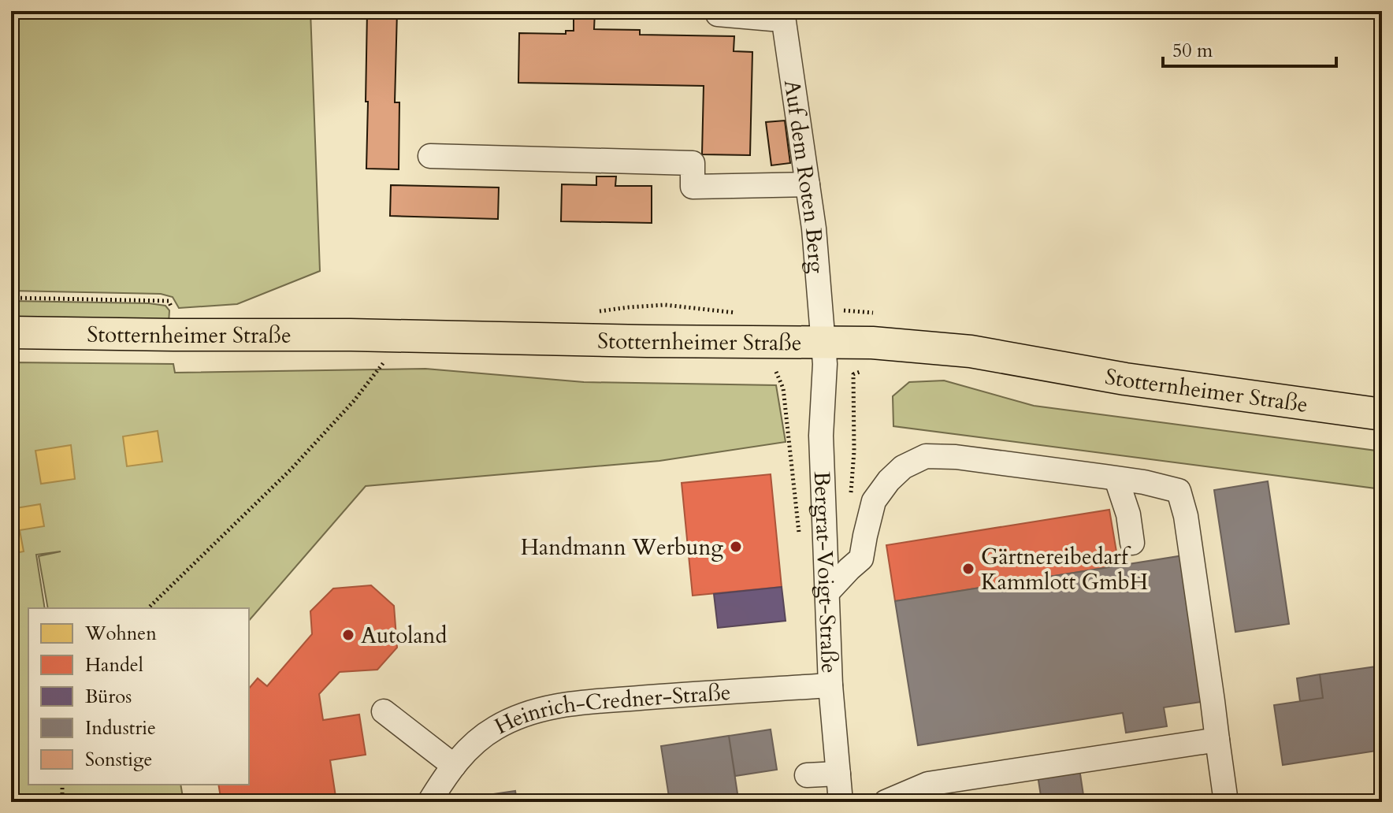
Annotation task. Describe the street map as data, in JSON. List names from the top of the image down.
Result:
{
  "streets": {
    "main road": ["Stotternheimer Straße"],
    "street": ["Auf dem Roten Berg", "Bergrat-Voigt-Straße", "Heinrich-Credner-Straße"]
  },
  "crossings": [
    ["Auf dem Roten Berg", "Stotternheimer Straße"],
    ["Auf dem Roten Berg", "Bergrat-Voigt-Straße"],
    ["Stotternheimer Straße", "Bergrat-Voigt-Straße"],
    ["Bergrat-Voigt-Straße", "Heinrich-Credner-Straße"]
  ],
  "places": ["Handmann Werbung", "Gärtnereibedarf Kammlott GmbH", "Autoland"],
  "legend": [
    "Wohnen",
    "Handel",
    "Büros",
    "Industrie",
    "Sonstige"
  ],
  "scale_bar": "50 m"
}
